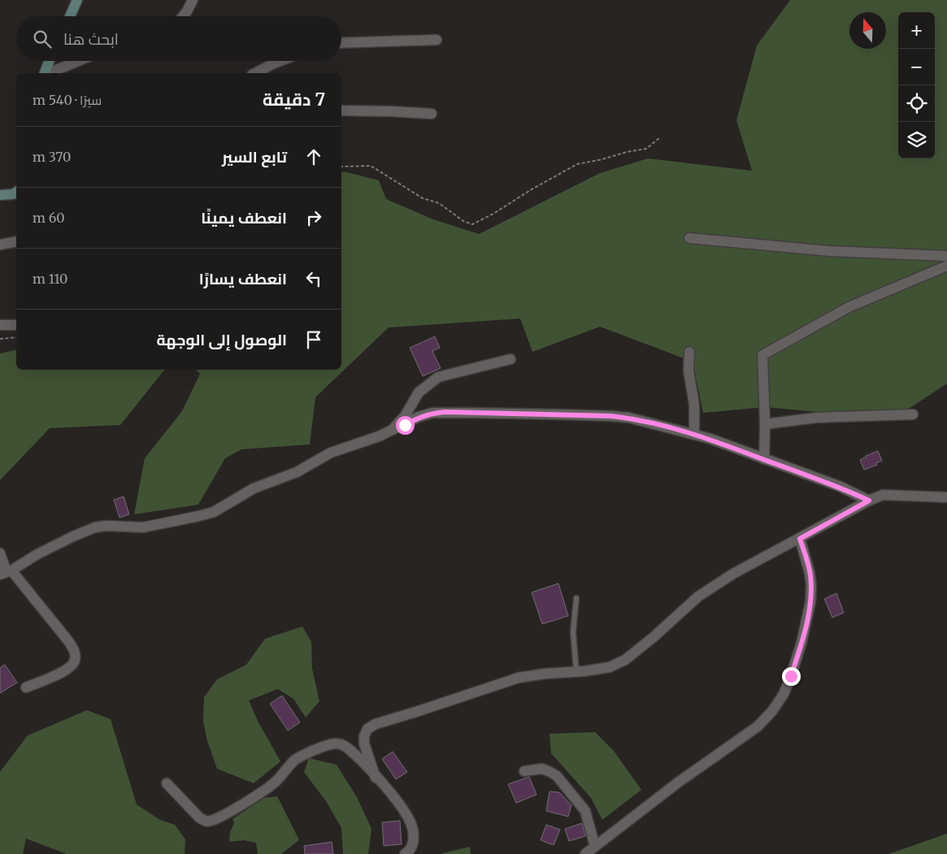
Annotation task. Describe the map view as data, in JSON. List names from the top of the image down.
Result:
{
  "north": "top",
  "page": {
    "map_buttons": ["+", "−"],
    "search": "ابحث هنا",
    "heading": ["7 دقيقة", "سيرًا · 540 m"],
    "list": [
      ["تابع السير", "370 m"],
      ["انعطف يمينًا", "60 m"],
      ["انعطف يسارًا", "110 m"],
      "الوصول إلى الوجهة"
    ]
  }
}
